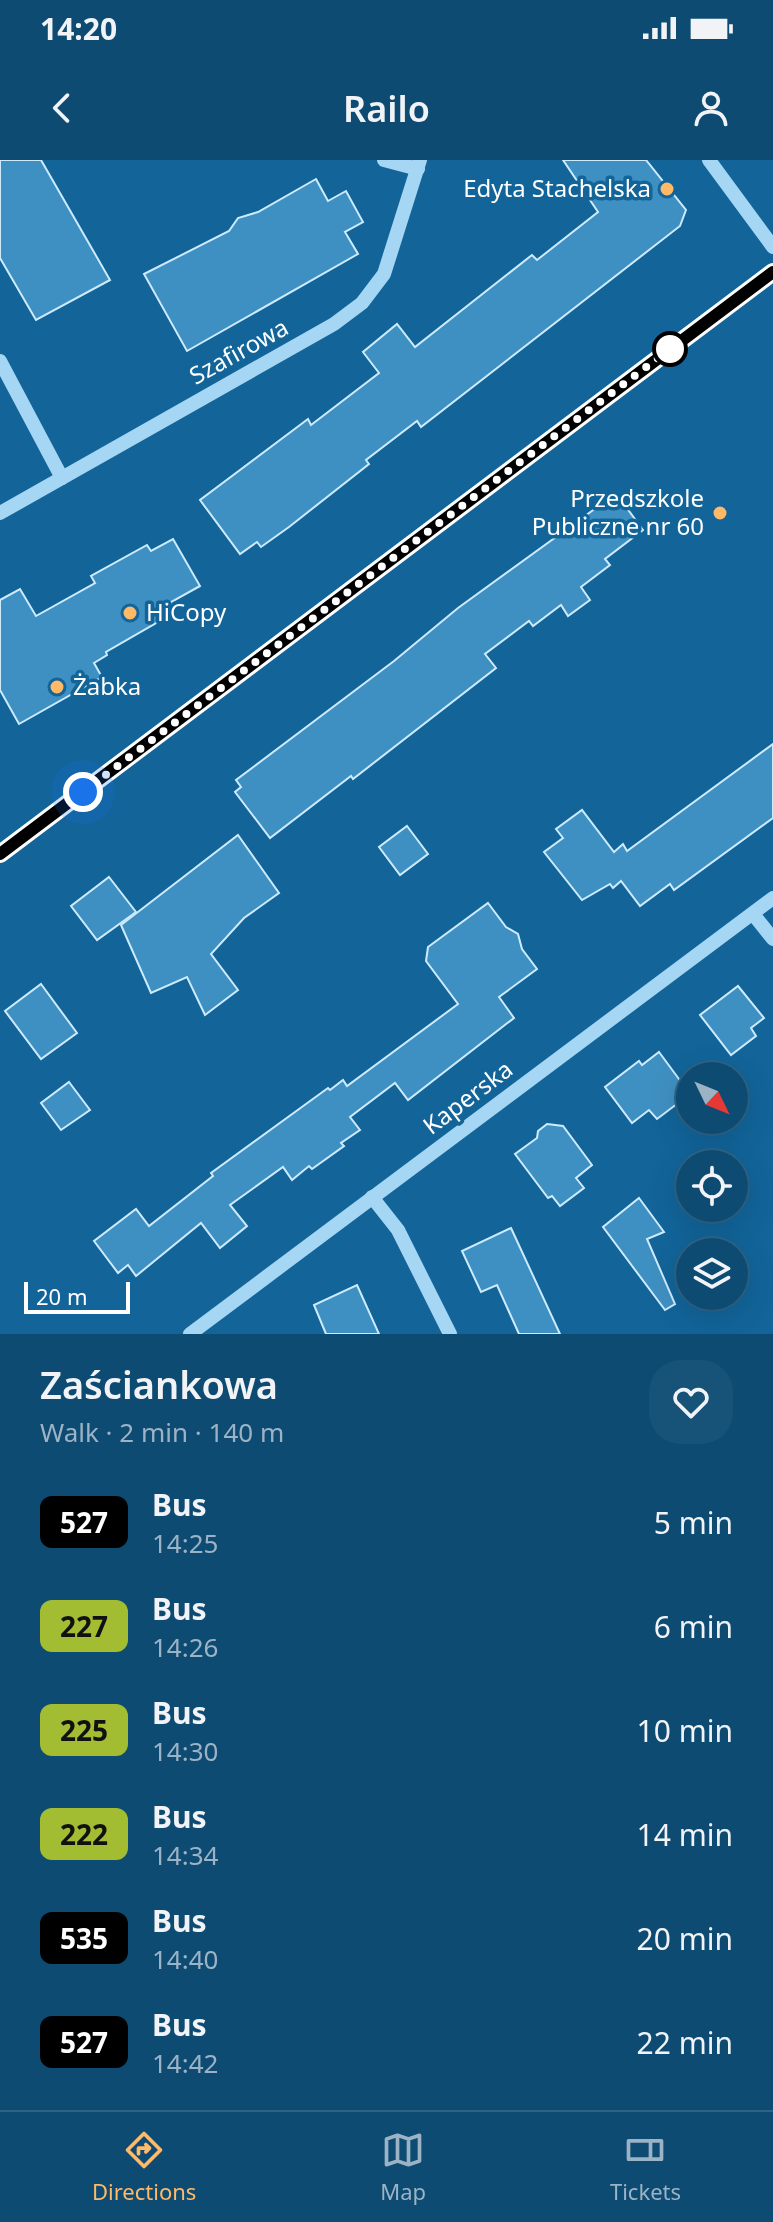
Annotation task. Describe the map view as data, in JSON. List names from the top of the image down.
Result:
{
  "streets": {
    "street": ["Szafirowa", "Kaperska"]
  },
  "places": [
    "Edyta Stachelska",
    "Przedszkole Publiczne nr 60",
    "HiCopy",
    "Żabka"
  ],
  "lines": ["bus line 527"],
  "scale_bar": "20 m",
  "north": "bottom right",
  "page": {
    "status": "14:20",
    "header": "Railo",
    "scale": "20 m",
    "heading": ["Zaściankowa", "Walk · 2 min · 140 m"],
    "list": [
      {
        "mark": "527",
        "name": "Bus",
        "note": "14:25",
        "value": "5 min"
      },
      {
        "mark": "227",
        "name": "Bus",
        "note": "14:26",
        "value": "6 min"
      },
      {
        "mark": "225",
        "name": "Bus",
        "note": "14:30",
        "value": "10 min"
      },
      {
        "mark": "222",
        "name": "Bus",
        "note": "14:34",
        "value": "14 min"
      },
      {
        "mark": "535",
        "name": "Bus",
        "note": "14:40",
        "value": "20 min"
      },
      {
        "mark": "527",
        "name": "Bus",
        "note": "14:42",
        "value": "22 min"
      }
    ],
    "tabs": ["Directions", "Map", "Tickets"]
  }
}
